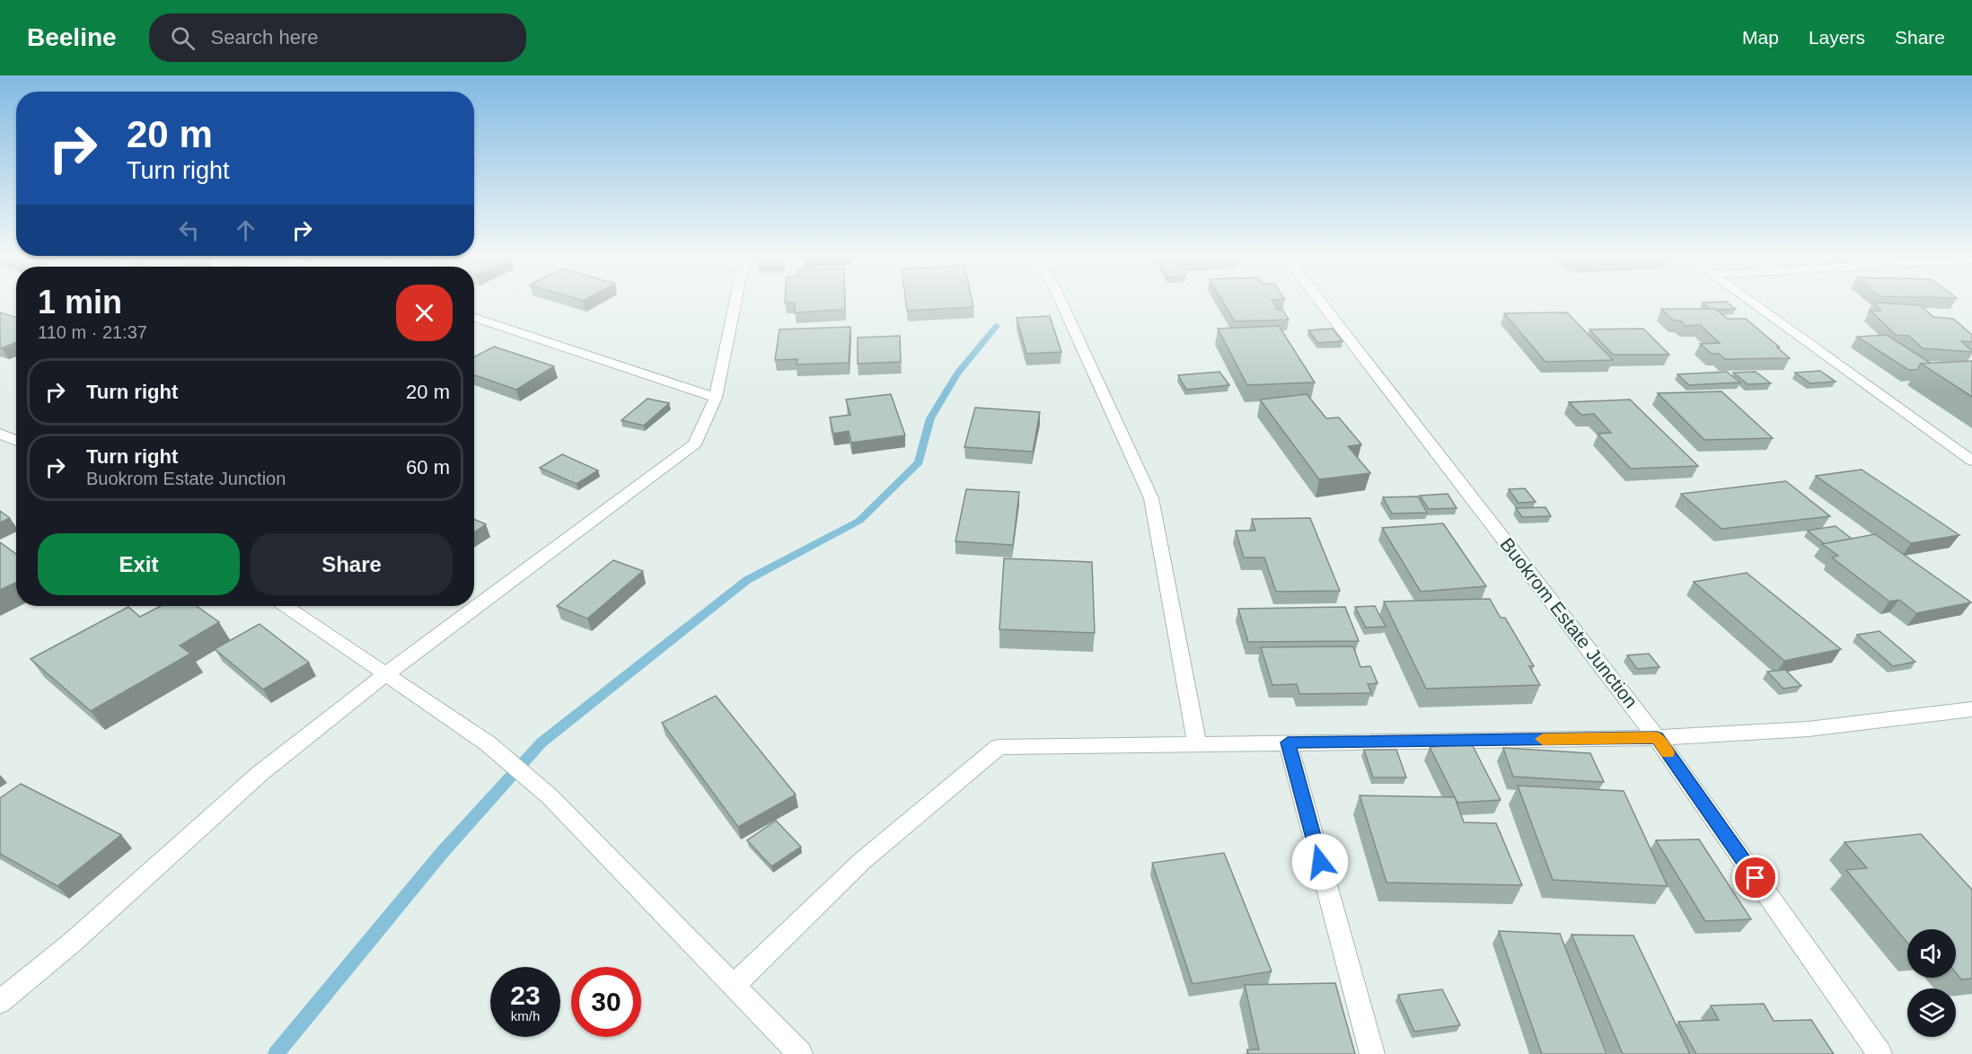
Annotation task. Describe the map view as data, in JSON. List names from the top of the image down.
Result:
{
  "streets": {
    "street": ["Buokrom Estate Junction"]
  },
  "page": {
    "header": "Beeline",
    "search": "Search here",
    "nav": ["Map", "Layers", "Share"],
    "turn": ["20 m", "Turn right"],
    "heading": ["1 min", "110 m · 21:37"],
    "list": [
      {
        "name": "Turn right",
        "value": "20 m"
      },
      {
        "name": "Turn right",
        "note": "Buokrom Estate Junction",
        "value": "60 m"
      }
    ],
    "buttons": ["Exit", "Share"],
    "speed": "23 km/h",
    "limit": "30"
  }
}
